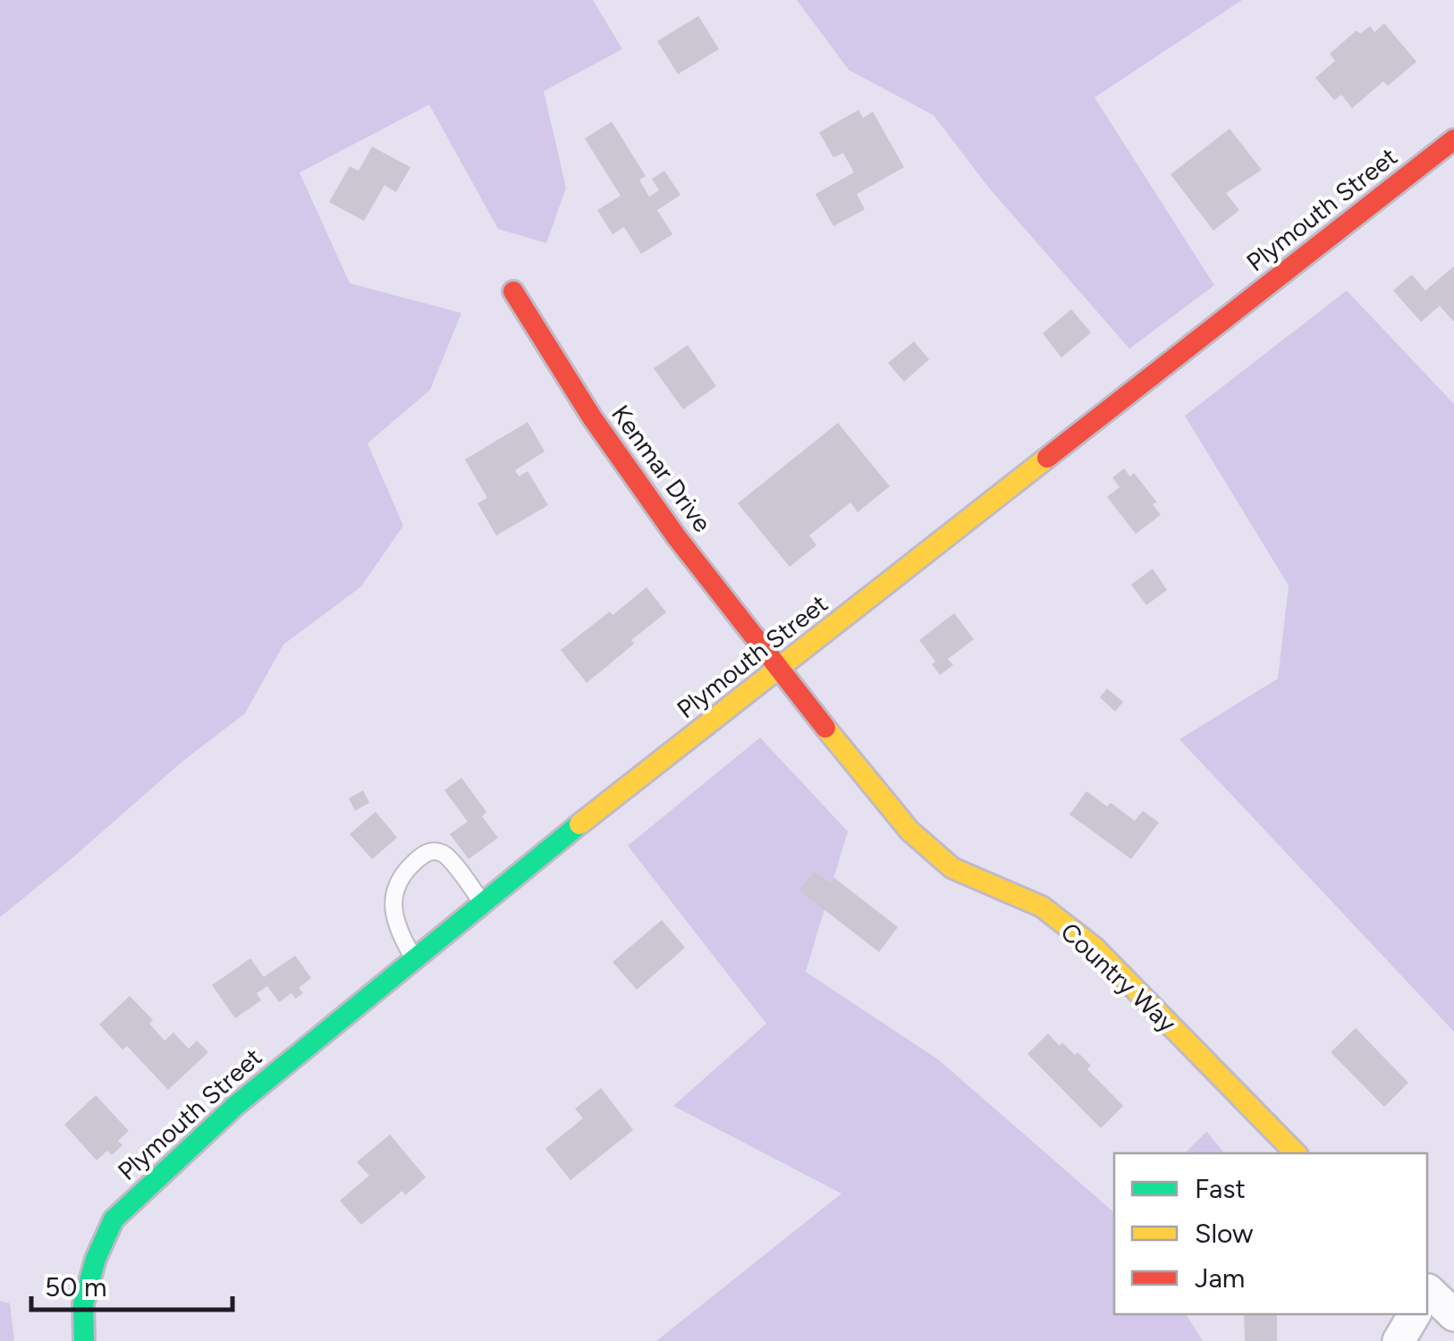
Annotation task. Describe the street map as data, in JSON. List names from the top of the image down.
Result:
{
  "streets": {
    "street": ["Plymouth Street", "Kenmar Drive", "Country Way"]
  },
  "crossings": [
    ["Plymouth Street", "Kenmar Drive"],
    ["Plymouth Street", "Country Way"],
    ["Kenmar Drive", "Country Way"]
  ],
  "legend": ["Fast", "Slow", "Jam"],
  "scale_bar": "50 m"
}
